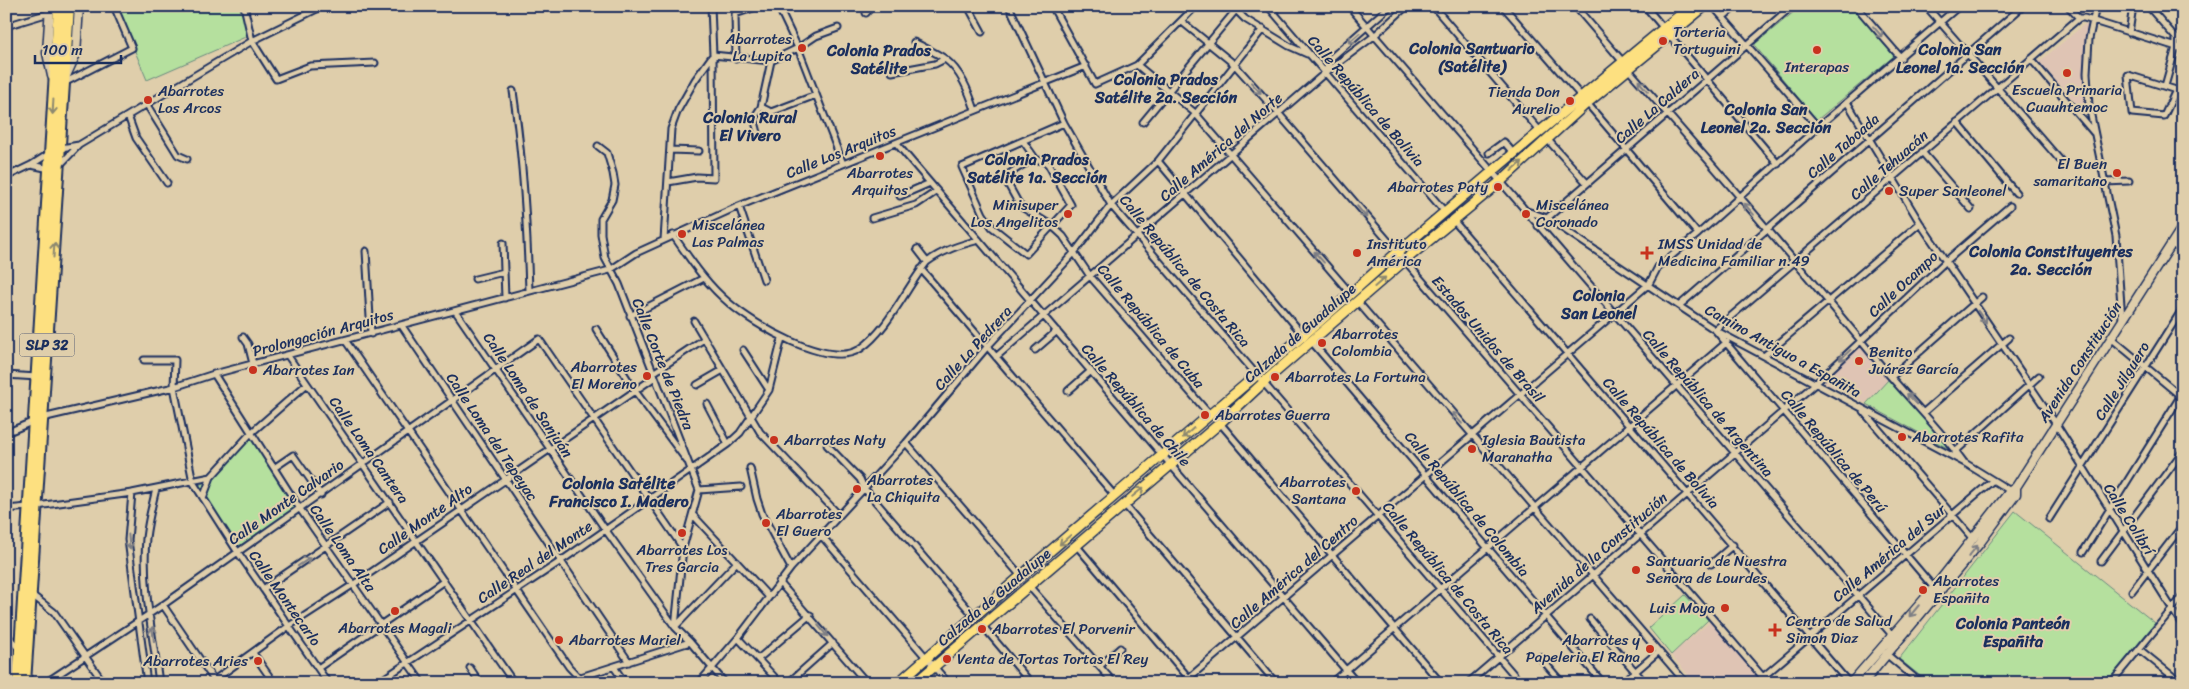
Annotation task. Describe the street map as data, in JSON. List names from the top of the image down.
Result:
{
  "streets": {
    "highway": ["SLP 32"],
    "main road": ["Calzada de Guadalupe", "Avenida Constitución"],
    "street": [
      "Calle República de Bolivia",
      "Calle La Caldera",
      "Calle Taboada",
      "Calle América del Norte",
      "Calle Los Arquitos",
      "Calle Tehuacán",
      "Calle República de Costa Rica",
      "Calle Ocampo",
      "Calle República de Cuba",
      "Prolongación Arquitos",
      "Estados Unidos de Brasil",
      "Calle La Pedrera",
      "Camino Antiguo a Españita",
      "Calle Corte de Piedra",
      "Calle Jilguero",
      "Calle Loma de Sanjuán",
      "Calle República de Argentina",
      "Calle República de Chile",
      "Calle Loma del Tepeyac",
      "Calle Loma Cantera",
      "Calle República de Perú",
      "Calle Monte Calvario",
      "Calle República de Colombia",
      "Calle Monte Alto",
      "Calle Colibrí",
      "Calle Loma Alta",
      "Avenida de la Constitución",
      "Calle América del Sur",
      "Calle Real del Monte",
      "Calle América del Centro",
      "Calle Montecarlo"
    ]
  },
  "crossings": [
    ["Calle República de Bolivia", "Calle América del Norte"],
    ["Calle República de Bolivia", "Calzada de Guadalupe"],
    ["Calle República de Bolivia", "Avenida Constitución"],
    ["Calle República de Bolivia", "Avenida de la Constitución"],
    ["Calle República de Bolivia", "Calle América del Sur"],
    ["Calle República de Bolivia", "Calle América del Centro"],
    ["Calle La Caldera", "Camino Antiguo a Españita"],
    ["Calle La Caldera", "Calle República de Argentina"],
    ["Calle Taboada", "Camino Antiguo a Españita"],
    ["Calle Taboada", "Calle Colibrí"],
    ["Calle América del Norte", "Calle República de Costa Rica"],
    ["Calle América del Norte", "Calle República de Cuba"],
    ["Calle América del Norte", "Estados Unidos de Brasil"],
    ["Calle América del Norte", "Calle República de Argentina"],
    ["Calle América del Norte", "Calle República de Chile"],
    ["Calle América del Norte", "Calle República de Colombia"],
    ["Calle Los Arquitos", "Calle República de Costa Rica"],
    ["Calle Los Arquitos", "Prolongación Arquitos"],
    ["Calle Los Arquitos", "Calle Corte de Piedra"],
    ["Calle Los Arquitos", "Calle República de Chile"],
    ["Calle Tehuacán", "Camino Antiguo a Españita"],
    ["Calle Tehuacán", "Calle República de Perú"],
    ["Calle Tehuacán", "Calle Colibrí"],
    ["Calle República de Costa Rica", "Calzada de Guadalupe"],
    ["Calle República de Costa Rica", "Calle La Pedrera"],
    ["Calle República de Costa Rica", "Avenida de la Constitución"],
    ["Calle República de Costa Rica", "Calle América del Centro"],
    ["Calle Ocampo", "Camino Antiguo a Españita"],
    ["Calle Ocampo", "Calle Colibrí"],
    ["Calle Ocampo", "Avenida de la Constitución"],
    ["Calle República de Cuba", "Calzada de Guadalupe"],
    ["Calle República de Cuba", "Calle La Pedrera"],
    ["Prolongación Arquitos", "SLP 32"],
    ["Prolongación Arquitos", "Calle Corte de Piedra"],
    ["Prolongación Arquitos", "Calle Loma de Sanjuán"],
    ["Prolongación Arquitos", "Calle Loma del Tepeyac"],
    ["Prolongación Arquitos", "Calle Loma Cantera"],
    ["Prolongación Arquitos", "Calle Loma Alta"],
    ["Prolongación Arquitos", "Calle Montecarlo"],
    ["Calzada de Guadalupe", "Estados Unidos de Brasil"],
    ["Calzada de Guadalupe", "Calle República de Argentina"],
    ["Calzada de Guadalupe", "Calle República de Chile"],
    ["Calzada de Guadalupe", "Calle República de Colombia"],
    ["Estados Unidos de Brasil", "Calle La Pedrera"],
    ["Estados Unidos de Brasil", "Avenida de la Constitución"],
    ["Estados Unidos de Brasil", "Calle América del Sur"],
    ["Estados Unidos de Brasil", "Calle América del Centro"],
    ["Calle La Pedrera", "Calle Loma de Sanjuán"],
    ["Calle La Pedrera", "Calle República de Chile"],
    ["Calle La Pedrera", "Calle República de Colombia"],
    ["Camino Antiguo a Españita", "Avenida Constitución"],
    ["Camino Antiguo a Españita", "Calle República de Argentina"],
    ["Camino Antiguo a Españita", "Calle República de Perú"],
    ["Camino Antiguo a Españita", "Avenida de la Constitución"],
    ["Camino Antiguo a Españita", "Calle América del Sur"],
    ["Camino Antiguo a Españita", "Calle América del Centro"],
    ["Avenida Constitución", "Calle República de Argentina"],
    ["Avenida Constitución", "Calle República de Perú"],
    ["Avenida Constitución", "Calle Colibrí"],
    ["Calle Corte de Piedra", "Calle Monte Alto"],
    ["Calle Corte de Piedra", "Calle Real del Monte"],
    ["Calle Jilguero", "Calle Colibrí"],
    ["Calle Loma de Sanjuán", "Calle Monte Calvario"],
    ["Calle Loma de Sanjuán", "Calle Monte Alto"],
    ["Calle Loma de Sanjuán", "Calle Real del Monte"],
    ["Calle República de Argentina", "Avenida de la Constitución"],
    ["Calle República de Argentina", "Calle América del Sur"],
    ["Calle República de Argentina", "Calle América del Centro"],
    ["Calle República de Chile", "Calle América del Centro"],
    ["Calle Loma del Tepeyac", "Calle Monte Calvario"],
    ["Calle Loma del Tepeyac", "Calle Monte Alto"],
    ["Calle Loma del Tepeyac", "Calle Real del Monte"],
    ["Calle Loma Cantera", "Calle Monte Calvario"],
    ["Calle Loma Cantera", "Calle Monte Alto"],
    ["Calle Loma Cantera", "Calle Real del Monte"],
    ["Calle República de Perú", "Avenida de la Constitución"],
    ["Calle República de Perú", "Calle América del Sur"],
    ["Calle Monte Calvario", "Calle Monte Alto"],
    ["Calle Monte Calvario", "Calle Loma Alta"],
    ["Calle Monte Calvario", "Calle Montecarlo"],
    ["Calle República de Colombia", "Avenida de la Constitución"],
    ["Calle República de Colombia", "Calle América del Centro"],
    ["Calle Monte Alto", "Calle Loma Alta"],
    ["Calle Monte Alto", "Calle Montecarlo"],
    ["Calle Colibrí", "Calle América del Centro"],
    ["Calle Loma Alta", "Calle Real del Monte"]
  ],
  "districts": [
    "Colonia Santuario (Satélite)",
    "Colonia San Leonel 1a. Sección",
    "Colonia Prados Satélite",
    "Colonia Prados Satélite 2a. Sección",
    "Colonia San Leonel 2a. Sección",
    "Colonia Rural El Vivero",
    "Colonia Prados Satélite 1a. Sección",
    "Colonia Constituyentes 2a. Sección",
    "Colonia San Leonel",
    "Colonia Satélite Francisco I. Madero",
    "Colonia Panteón Españita"
  ],
  "places": {
    "other": [
      "Torteria Tortuguini",
      "Abarrotes La Lupita",
      "Interapas",
      "Escuela Primaria Cuauhtemoc",
      "Abarrotes Los Arcos",
      "Tienda Don Aurelio",
      "Abarrotes Arquitos",
      "El Buen samaritano",
      "Abarrotes Paty",
      "Super Sanleonel",
      "Minisuper Los Angelitos",
      "Miscelánea Coronado",
      "Miscelánea Las Palmas",
      "Instituto América",
      "Abarrotes Colombia",
      "Benito Juárez García",
      "Abarrotes Ian",
      "Abarrotes El Moreno",
      "Abarrotes La Fortuna",
      "Abarrotes Guerra",
      "Abarrotes Rafita",
      "Abarrotes Naty",
      "Iglesia Bautista Maranatha",
      "Abarrotes La Chiquita",
      "Abarrotes Santana",
      "Abarrotes El Guero",
      "Abarrotes Los Tres Garcia",
      "Santuario de Nuestra Señora de Lourdes",
      "Abarrotes Españita",
      "Luis Moya",
      "Abarrotes Magali",
      "Abarrotes El Porvenir",
      "Abarrotes Mariel",
      "Abarrotes y Papeleria El Rana",
      "Venta de Tortas Tortas El Rey",
      "Abarrotes Aries"
    ],
    "health": ["IMSS Unidad de Medicina Familiar n.49", "Centro de Salud Simon Diaz"]
  },
  "scale_bar": "100 m"
}
